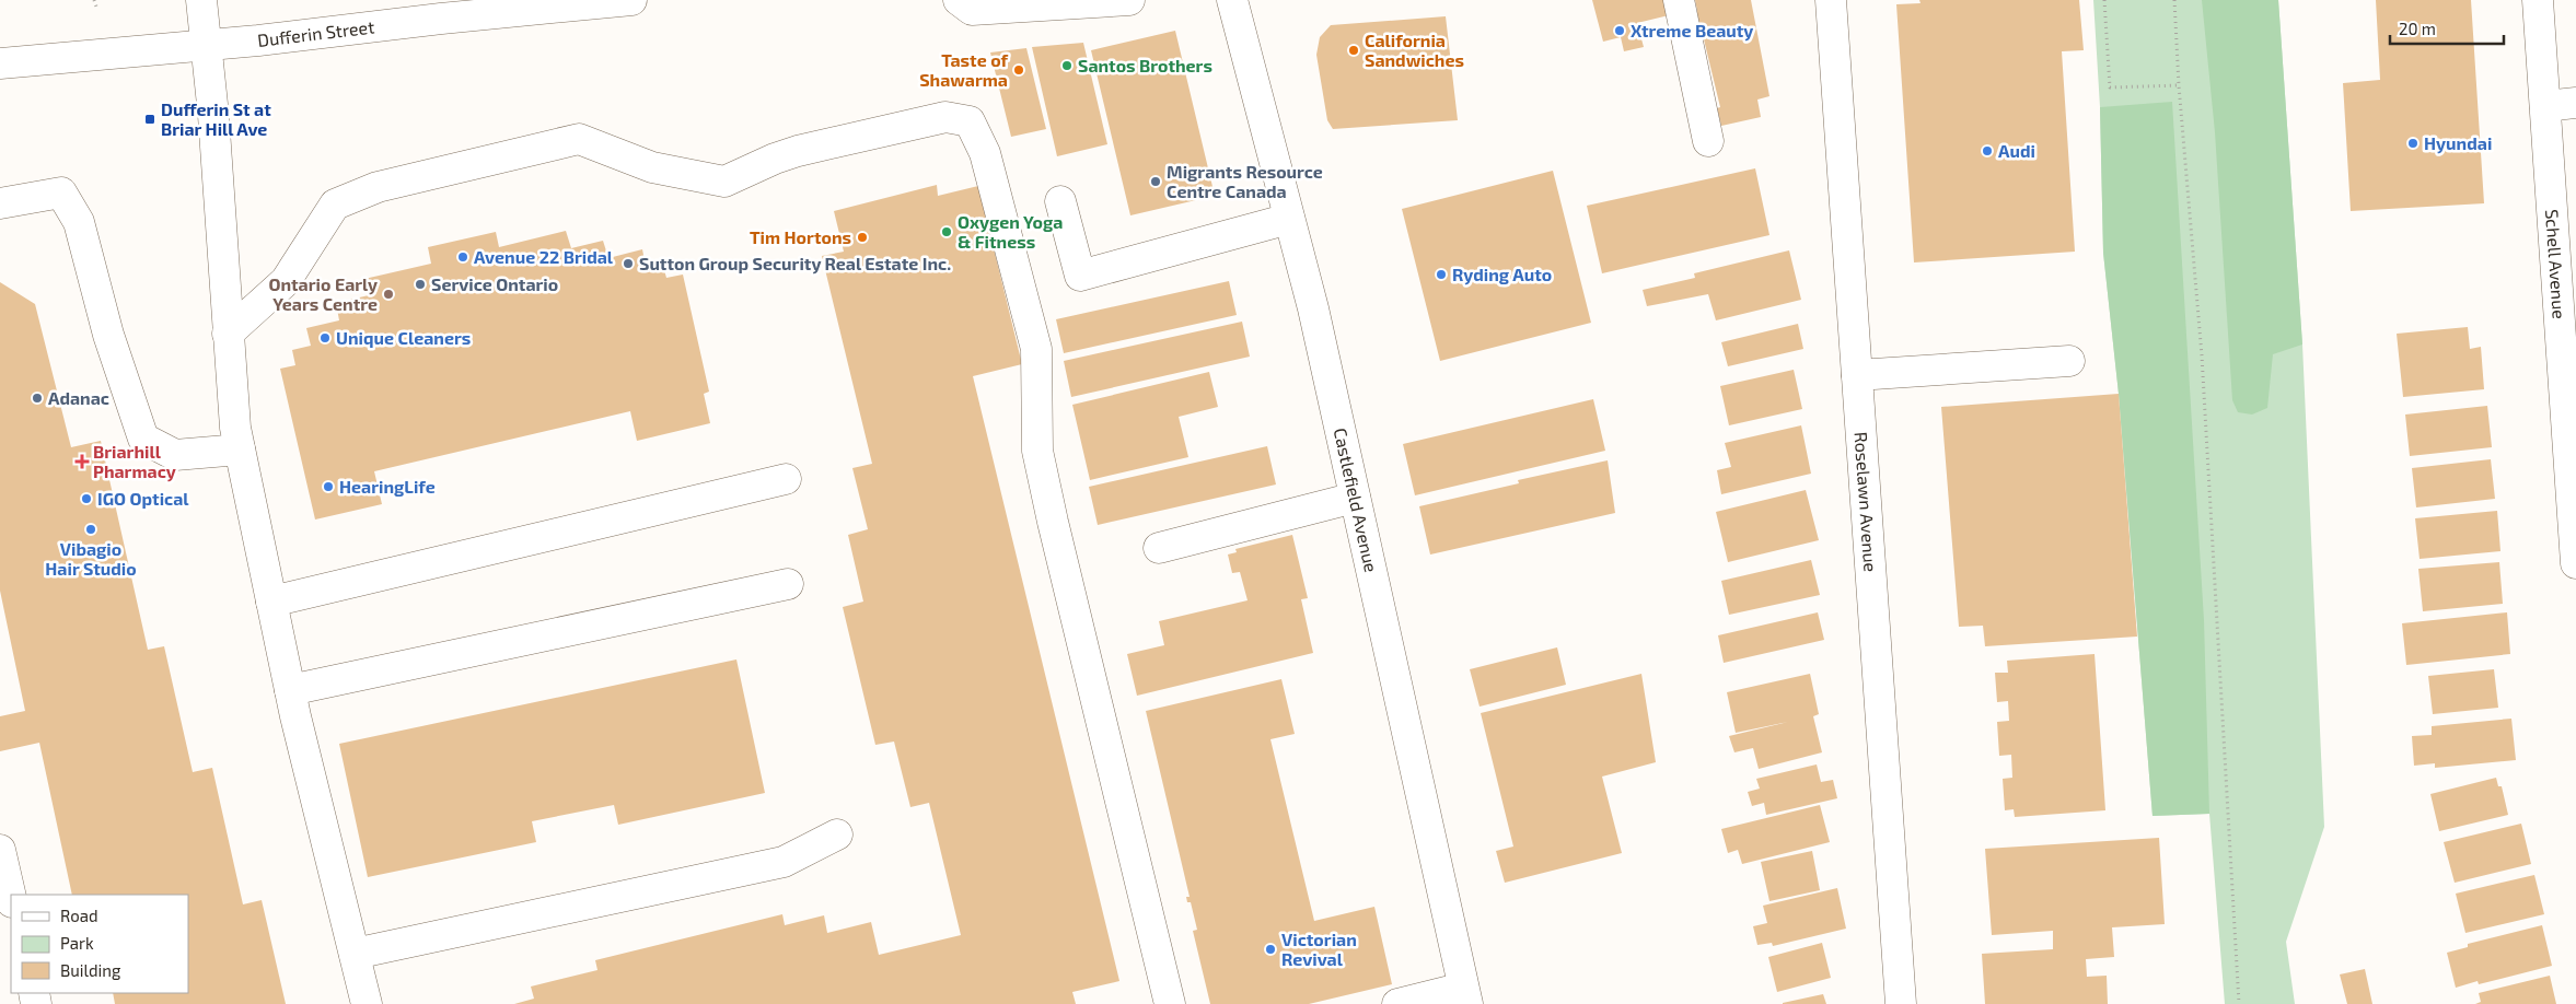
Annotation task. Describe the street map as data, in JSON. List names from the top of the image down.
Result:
{
  "streets": {
    "street": [
      "Dufferin Street",
      "Schell Avenue",
      "Castlefield Avenue",
      "Roselawn Avenue"
    ]
  },
  "places": {
    "other": [
      "Xtreme Beauty",
      "California Sandwiches",
      "Santos Brothers",
      "Taste of Shawarma",
      "Hyundai",
      "Audi",
      "Migrants Resource Centre Canada",
      "Oxygen Yoga & Fitness",
      "Tim Hortons",
      "Avenue 22 Bridal",
      "Sutton Group Security Real Estate Inc.",
      "Ryding Auto",
      "Service Ontario",
      "Ontario Early Years Centre",
      "Unique Cleaners",
      "Adanac",
      "HearingLife",
      "IGO Optical",
      "Vibagio Hair Studio",
      "Victorian Revival"
    ],
    "transit": ["Dufferin St at Briar Hill Ave"],
    "health": ["Briarhill Pharmacy"]
  },
  "legend": ["Road", "Park", "Building"],
  "scale_bar": "20 m"
}
